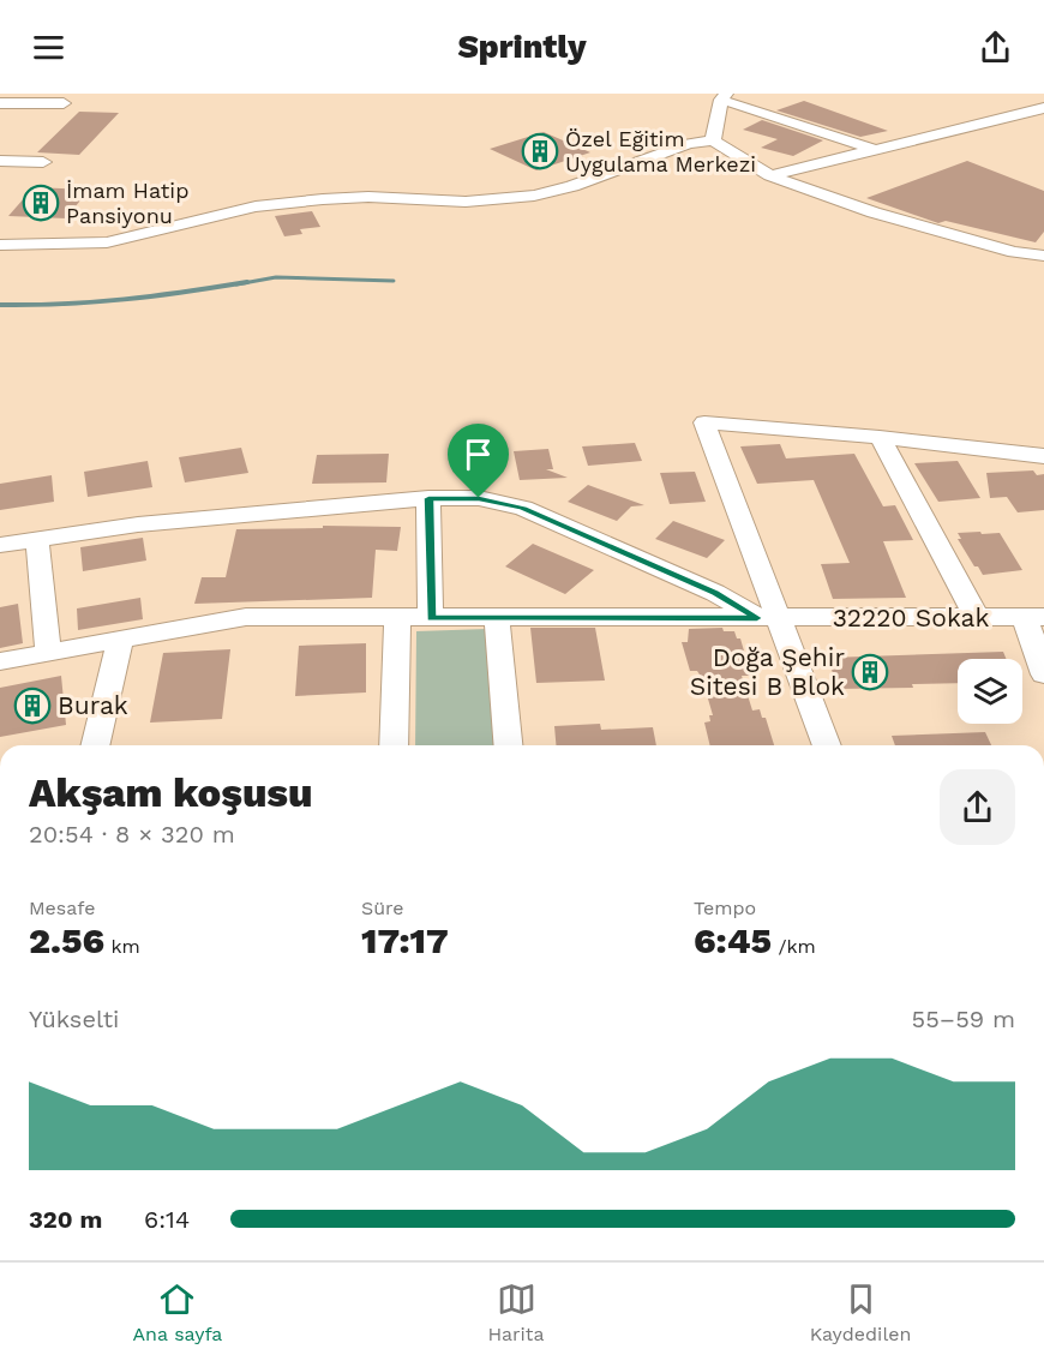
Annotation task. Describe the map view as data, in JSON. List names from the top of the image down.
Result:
{
  "streets": {
    "street": ["32220 Sokak"]
  },
  "places": {
    "building": [
      "Özel Eğitim Uygulama Merkezi",
      "İmam Hatip Pansiyonu",
      "Doğa Şehir Sitesi B Blok",
      "Burak"
    ]
  },
  "page": {
    "header": "Sprintly",
    "heading": ["Akşam koşusu", "20:54 · 8 × 320 m"],
    "stats": [
      ["Mesafe", "2.56 km"],
      ["Süre", "17:17"],
      ["Tempo", "6:45 /km"]
    ],
    "chart": ["Yükselti", "55–59 m"],
    "list": [
      {
        "name": "320 m",
        "note": "6:14"
      }
    ],
    "tabs": ["Ana sayfa", "Harita", "Kaydedilen"]
  }
}
